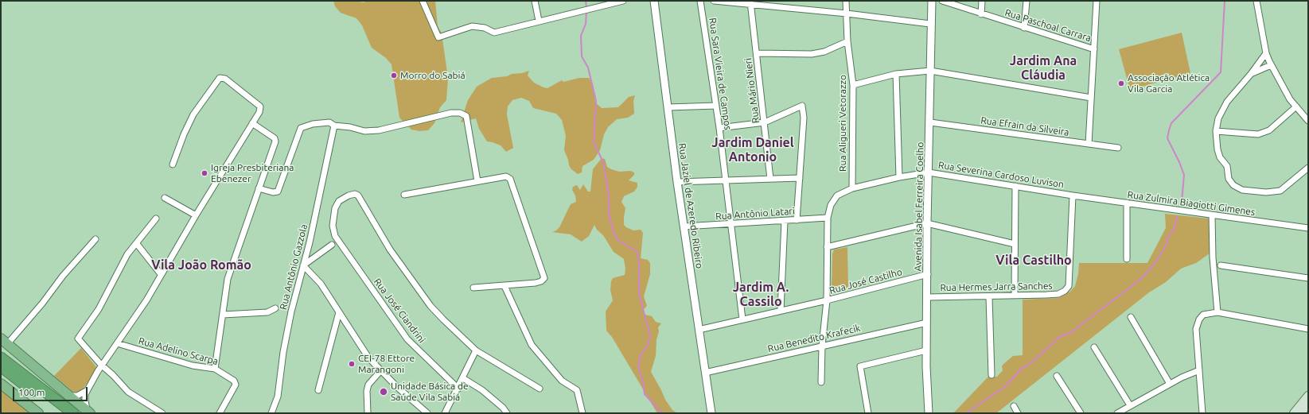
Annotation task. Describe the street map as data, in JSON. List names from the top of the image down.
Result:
{
  "streets": {
    "street": [
      "Rua Paschoal Carrara",
      "Rua Sara Vieira de Campos",
      "Rua Mário Nieri",
      "Rua Aligueri Vetorazzo",
      "Rua Efrain da Silveira",
      "Rua Severina Cardoso Luvison",
      "Rua Zulmira Biagiotti Gimenes",
      "Rua Jaziel de Azeredo Ribeiro",
      "Avenida Isabel Ferreira Coelho",
      "Rua Antônio Latari",
      "Rua Antônio Gazzola",
      "Rua José Castilho",
      "Rua Hermes Jarra Sanches",
      "Rua José Ciandrini",
      "Rua Benedito Krafecik",
      "Rua Adelino Scarpa"
    ]
  },
  "crossings": [
    ["Rua Sara Vieira de Campos", "Rua Antônio Latari"],
    ["Rua Sara Vieira de Campos", "Rua José Castilho"],
    ["Rua Aligueri Vetorazzo", "Rua Severina Cardoso Luvison"],
    ["Rua Efrain da Silveira", "Avenida Isabel Ferreira Coelho"],
    ["Rua Severina Cardoso Luvison", "Rua Zulmira Biagiotti Gimenes"],
    ["Rua Severina Cardoso Luvison", "Avenida Isabel Ferreira Coelho"],
    ["Rua Severina Cardoso Luvison", "Rua Antônio Latari"],
    ["Rua Severina Cardoso Luvison", "Rua José Castilho"],
    ["Rua Severina Cardoso Luvison", "Rua Hermes Jarra Sanches"],
    ["Rua Severina Cardoso Luvison", "Rua Benedito Krafecik"],
    ["Rua Zulmira Biagiotti Gimenes", "Rua Hermes Jarra Sanches"],
    ["Rua Jaziel de Azeredo Ribeiro", "Rua Antônio Latari"],
    ["Rua Jaziel de Azeredo Ribeiro", "Rua José Castilho"],
    ["Rua Jaziel de Azeredo Ribeiro", "Rua Benedito Krafecik"],
    ["Avenida Isabel Ferreira Coelho", "Rua José Castilho"],
    ["Avenida Isabel Ferreira Coelho", "Rua Hermes Jarra Sanches"],
    ["Avenida Isabel Ferreira Coelho", "Rua Benedito Krafecik"]
  ],
  "districts": [
    "Jardim Ana Cláudia",
    "Jardim Daniel Antonio",
    "Vila Castilho",
    "Vila João Romão",
    "Jardim A. Cassilo"
  ],
  "places": [
    "Morro do Sabiá",
    "Associação Atlética Vila Garcia",
    "Igreja Presbiteriana Ebenezer",
    "CEI-78 Ettore Marangoni",
    "Unidade Básica de Saúde Vila Sabiá"
  ],
  "scale_bar": "100 m"
}
